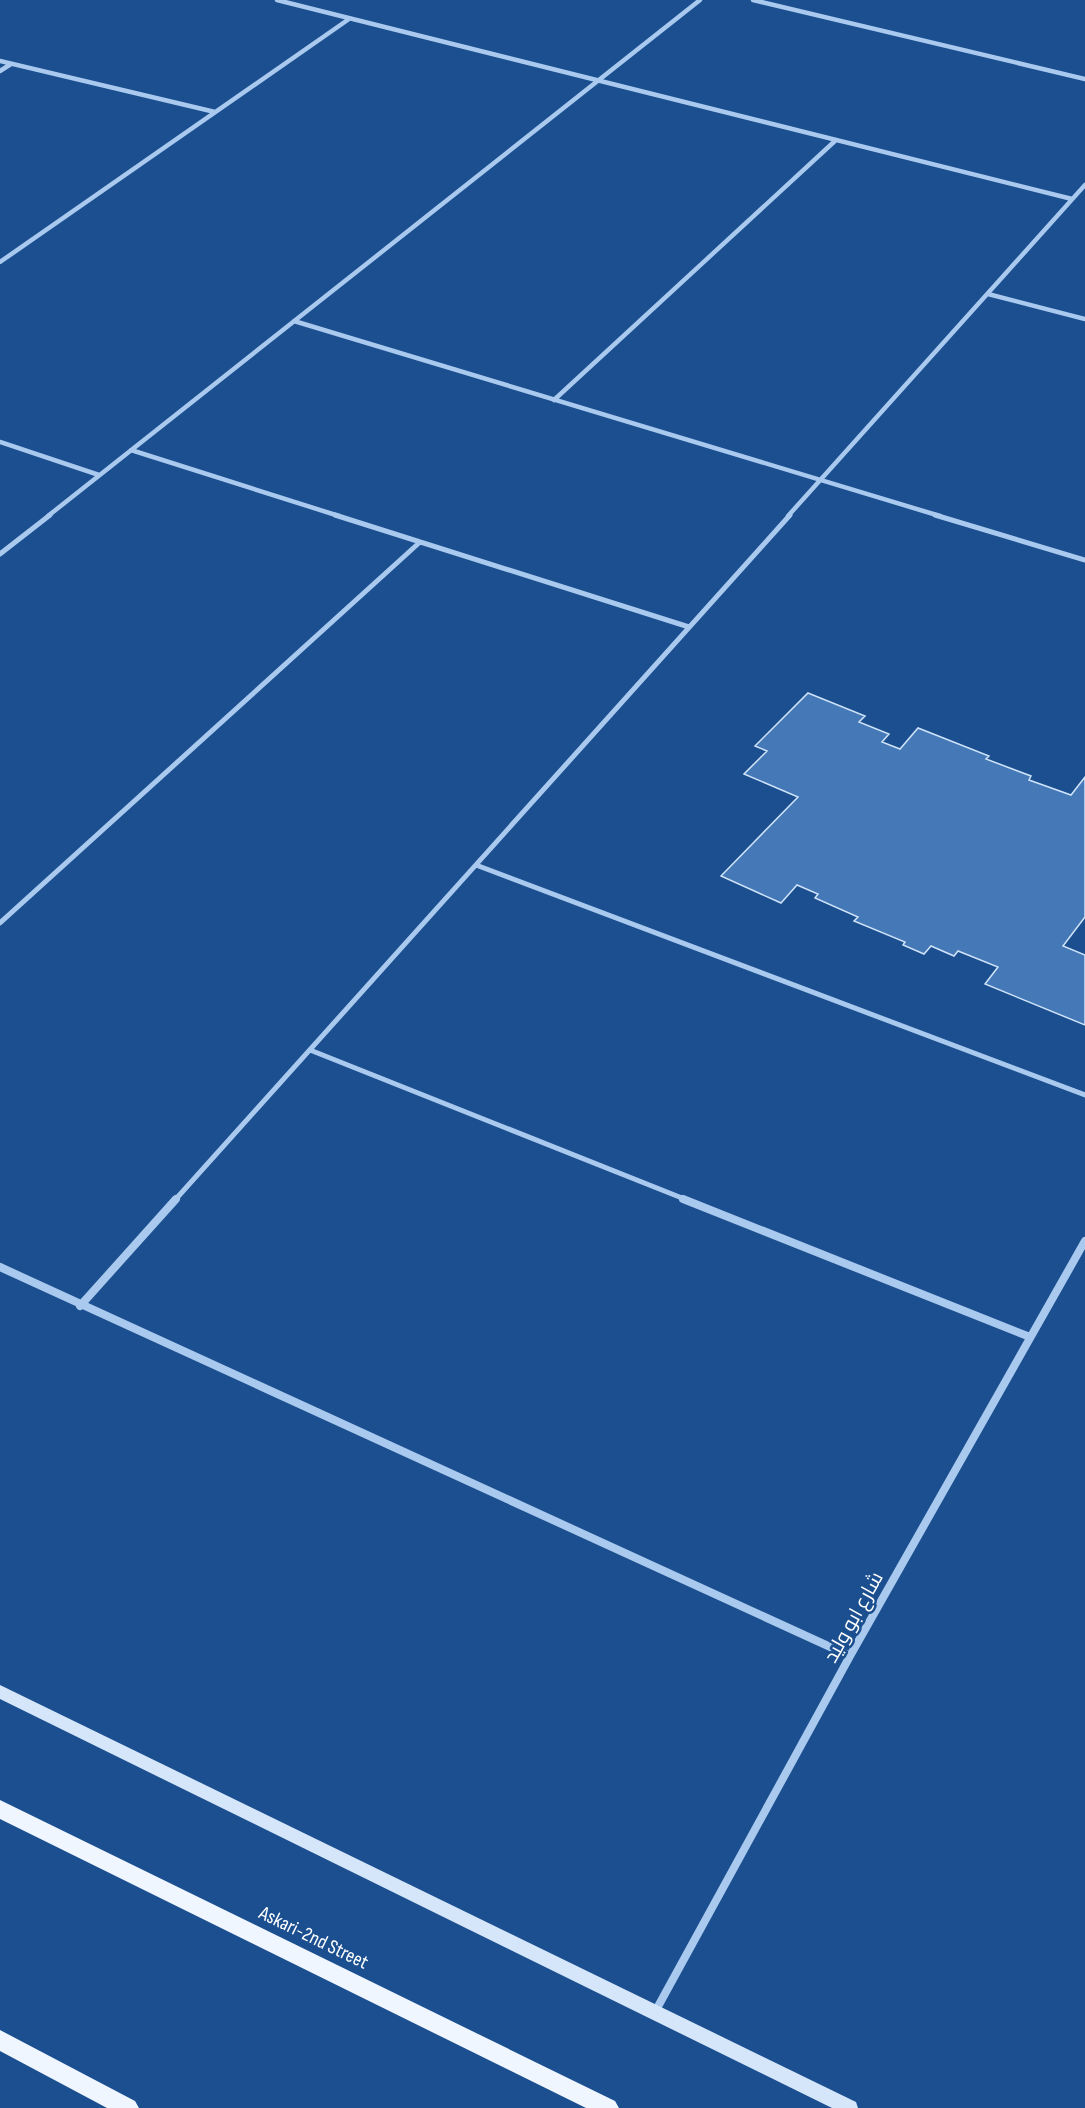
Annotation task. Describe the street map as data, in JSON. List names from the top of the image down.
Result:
{
  "streets": {
    "main road": ["Askari-2nd Street"],
    "street": ["شارع ابو وليد"]
  }
}
